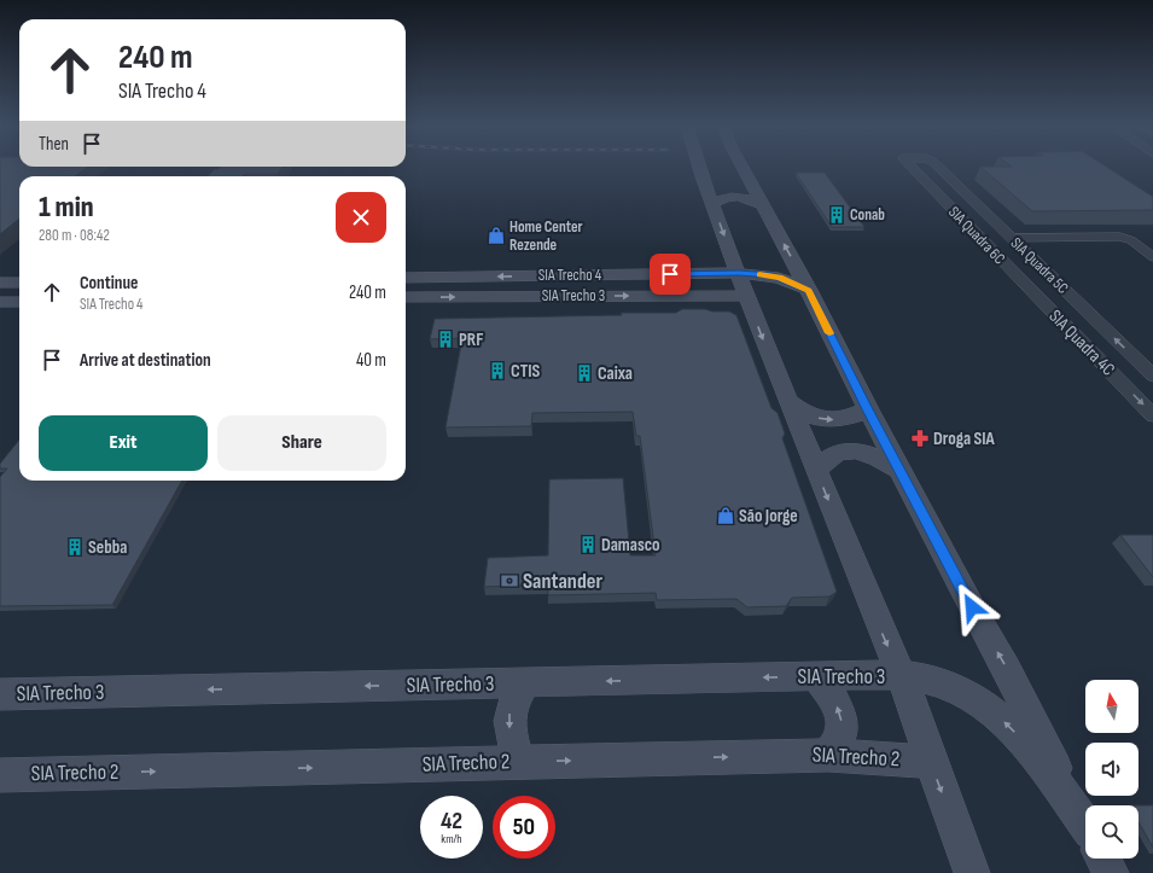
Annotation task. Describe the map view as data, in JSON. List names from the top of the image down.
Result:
{
  "streets": {
    "main road": ["SIA Trecho 4", "SIA Trecho 3", "SIA Trecho 2"],
    "street": ["SIA Quadra 6C", "SIA Quadra 5C", "SIA Quadra 4C"]
  },
  "crossings": [
    ["SIA Quadra 6C", "SIA Quadra 4C"],
    ["SIA Trecho 4", "SIA Trecho 3"]
  ],
  "one_way": [
    "SIA Quadra 5C",
    "SIA Trecho 4",
    "SIA Quadra 4C",
    "SIA Trecho 2"
  ],
  "places": {
    "building": [
      "Conab",
      "PRF",
      "CTIS",
      "Caixa",
      "Damasco",
      "Sebba"
    ],
    "shop": ["Home Center Rezende", "São Jorge"],
    "pharmacy": ["Droga SIA"],
    "bank": ["Santander"]
  },
  "north": "top",
  "page": {
    "turn": ["240 m", "SIA Trecho 4"],
    "then": "Then",
    "heading": ["1 min", "280 m · 08:42"],
    "list": [
      {
        "name": "Continue",
        "note": "SIA Trecho 4",
        "value": "240 m"
      },
      {
        "name": "Arrive at destination",
        "value": "40 m"
      }
    ],
    "buttons": ["Exit", "Share"],
    "speed": "42 km/h",
    "limit": "50"
  }
}
